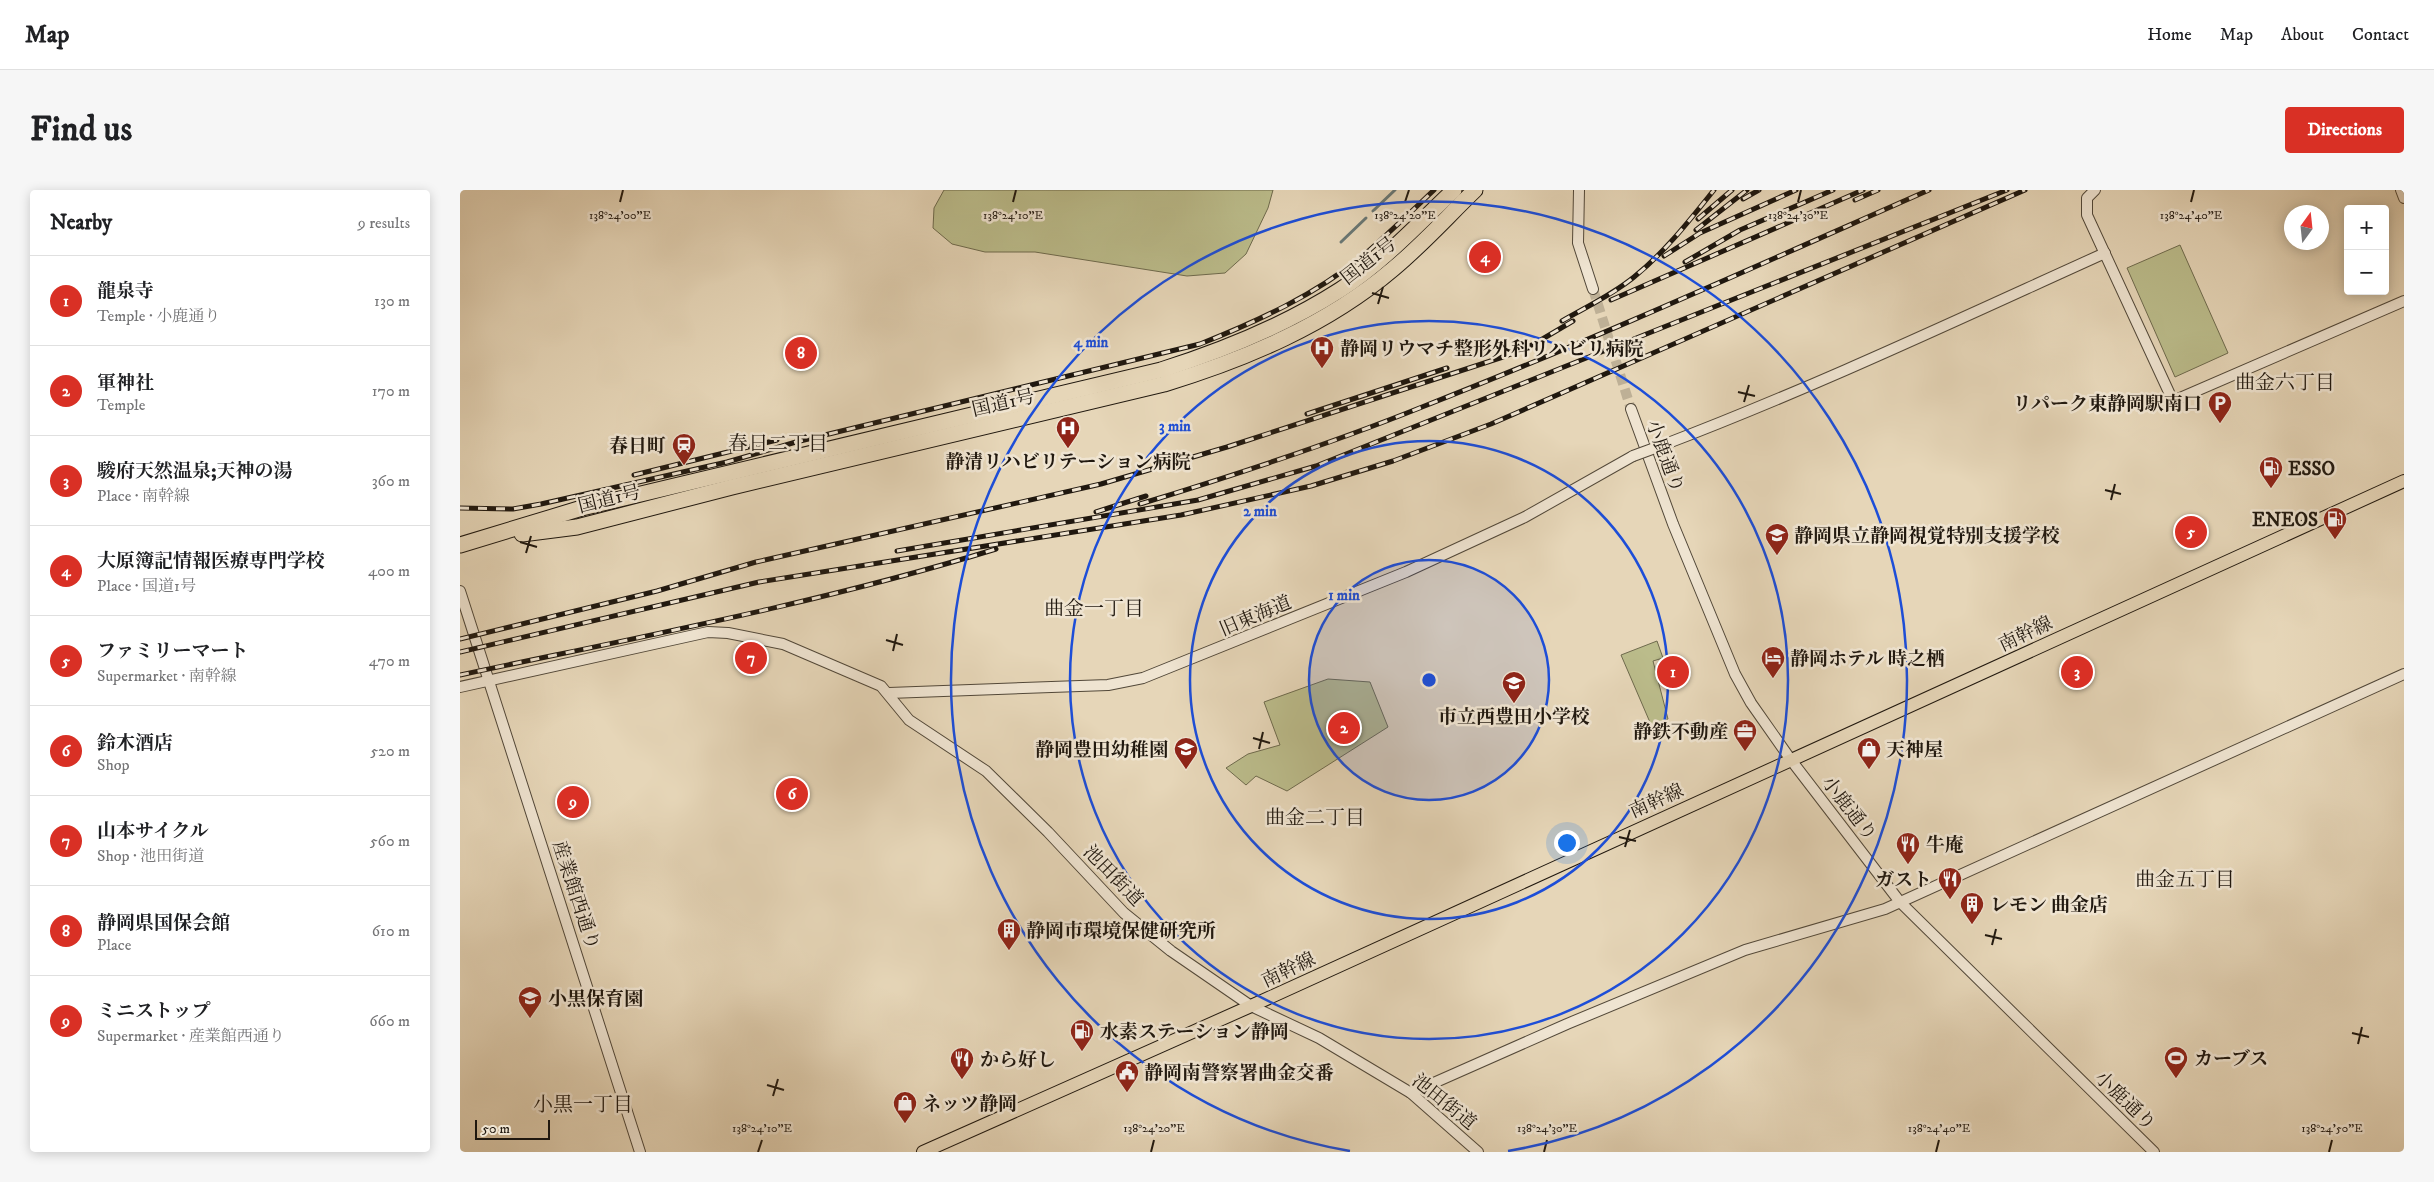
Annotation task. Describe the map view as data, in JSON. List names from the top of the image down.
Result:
{
  "streets": {
    "highway": ["国道1号"],
    "main road": ["南幹線"],
    "street": [
      "小鹿通り",
      "旧東海道",
      "池田街道",
      "産業館西通り"
    ]
  },
  "crossings": [
    ["小鹿通り", "南幹線"],
    ["旧東海道", "池田街道"],
    ["南幹線", "池田街道"],
    ["池田街道", "産業館西通り"]
  ],
  "districts": [
    "曲金六丁目",
    "春日二丁目",
    "曲金一丁目",
    "曲金二丁目",
    "曲金五丁目",
    "小黒一丁目"
  ],
  "places": {
    "hospital": ["静岡リウマチ整形外科リハビリ病院", "静清リハビリテーション病院"],
    "parking": ["リパーク東静岡駅南口"],
    "station": ["春日町"],
    "fuel station": ["ESSO", "ENEOS", "水素ステーション静岡"],
    "school or university": [
      "静岡県立静岡視覚特別支援学校",
      "市立西豊田小学校",
      "静岡豊田幼稚園",
      "小黒保育園"
    ],
    "hotel": ["静岡ホテル 時之栖"],
    "office": ["静鉄不動産"],
    "shop": ["天神屋", "ネッツ静岡"],
    "restaurant": ["牛庵", "ガスト", "から好し"],
    "building": ["レモン 曲金店", "静岡市環境保健研究所"],
    "sports": ["カーブス"],
    "public building": ["静岡南警察署曲金交番"]
  },
  "scale_bar": "50 m",
  "north": "top",
  "page": {
    "header": "Map",
    "nav": [
      "Home",
      "Map",
      "About",
      "Contact"
    ],
    "buttons": "Directions",
    "title": "Find us",
    "heading": ["Nearby", "9 results"],
    "map_buttons": ["+", "−"],
    "pins": [
      "4",
      "8",
      "5",
      "7",
      "1",
      "3",
      "2",
      "6",
      "9"
    ],
    "list": [
      {
        "mark": "1",
        "name": "龍泉寺",
        "note": "Temple · 小鹿通り",
        "value": "130 m"
      },
      {
        "mark": "2",
        "name": "軍神社",
        "note": "Temple",
        "value": "170 m"
      },
      {
        "mark": "3",
        "name": "駿府天然温泉;天神の湯",
        "note": "Place · 南幹線",
        "value": "360 m"
      },
      {
        "mark": "4",
        "name": "大原簿記情報医療専門学校",
        "note": "Place · 国道1号",
        "value": "400 m"
      },
      {
        "mark": "5",
        "name": "ファミリーマート",
        "note": "Supermarket · 南幹線",
        "value": "470 m"
      },
      {
        "mark": "6",
        "name": "鈴木酒店",
        "note": "Shop",
        "value": "520 m"
      },
      {
        "mark": "7",
        "name": "山本サイクル",
        "note": "Shop · 池田街道",
        "value": "560 m"
      },
      {
        "mark": "8",
        "name": "静岡県国保会館",
        "note": "Place",
        "value": "610 m"
      },
      {
        "mark": "9",
        "name": "ミニストップ",
        "note": "Supermarket · 産業館西通り",
        "value": "660 m"
      }
    ],
    "scale": "50 m"
  },
  "coordinates": [
    "138°24'00\"E",
    "138°24'10\"E",
    "138°24'20\"E",
    "138°24'30\"E",
    "138°24'40\"E",
    "138°24'50\"E"
  ],
  "rings": [
    "4 min",
    "3 min",
    "2 min",
    "1 min"
  ]
}
